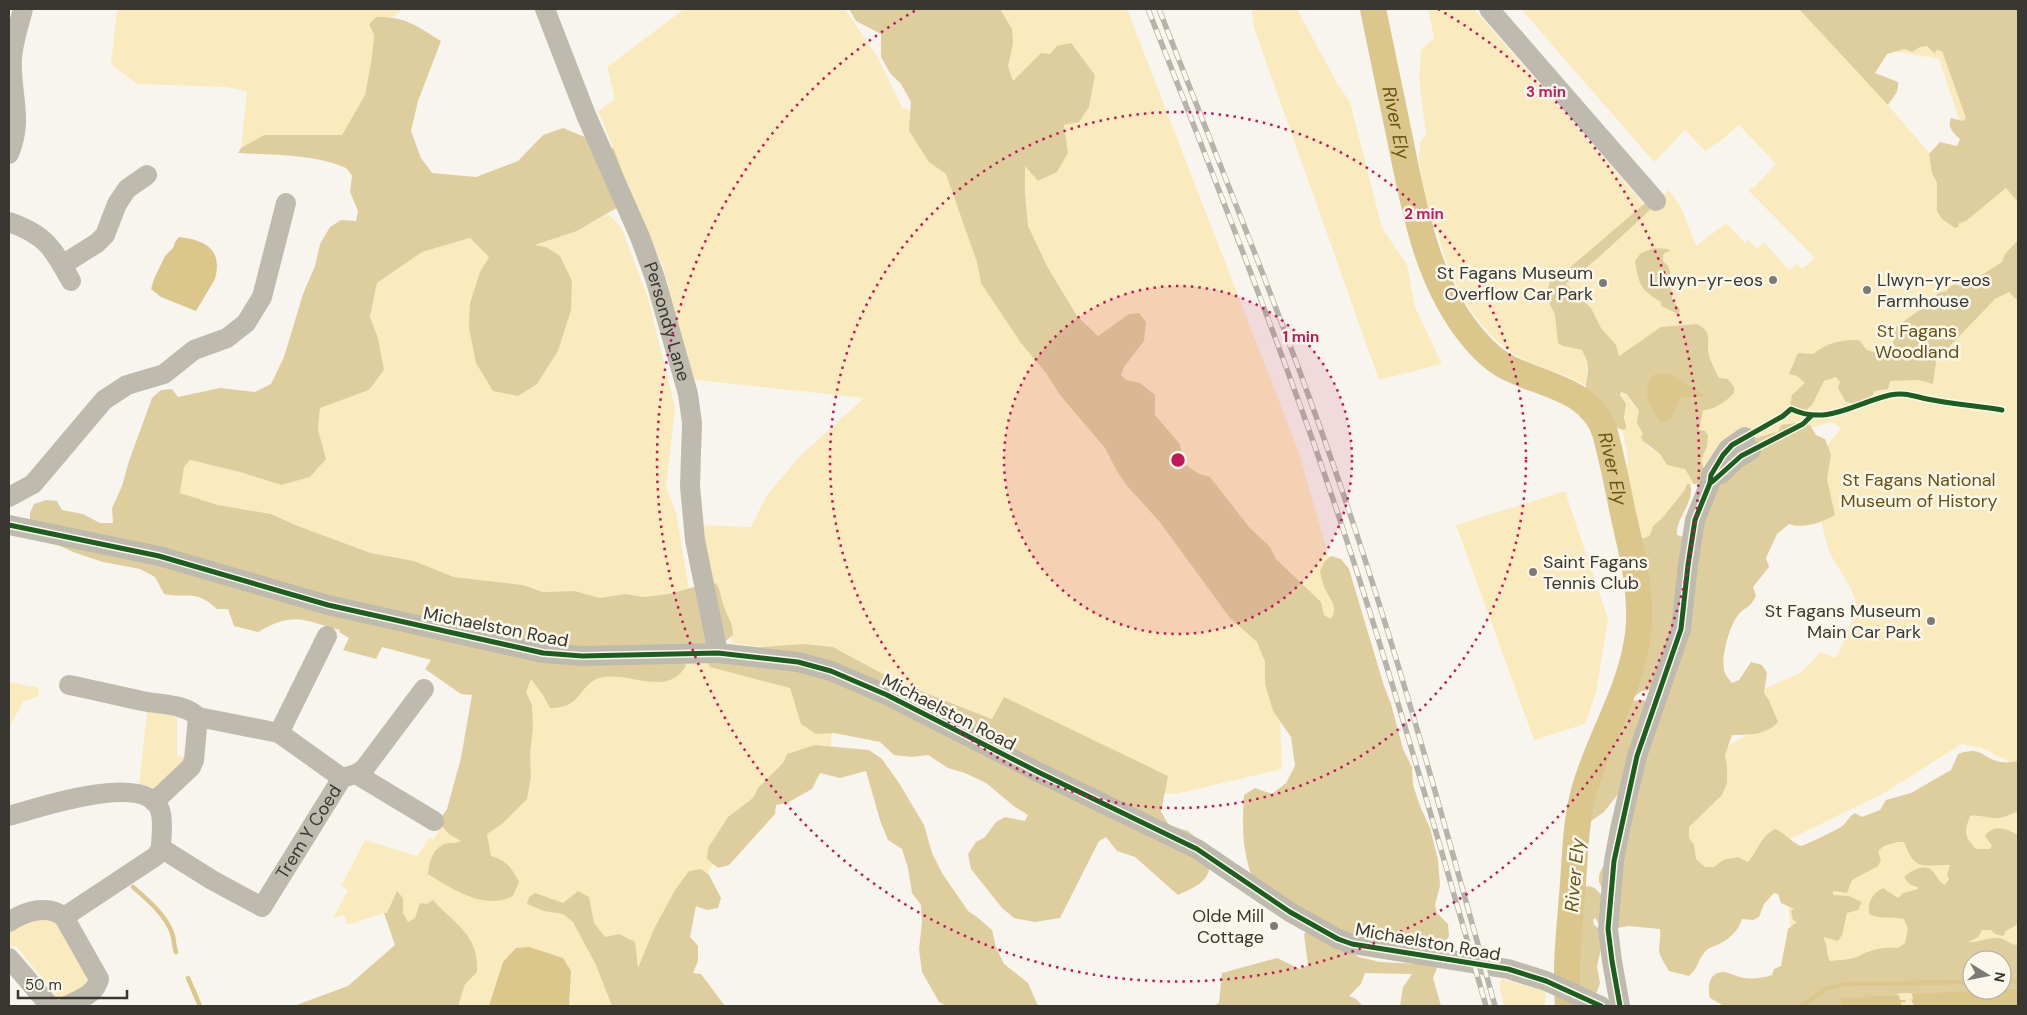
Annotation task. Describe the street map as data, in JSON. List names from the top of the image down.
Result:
{
  "streets": {
    "street": ["Persondy Lane", "Michaelston Road", "Trem Y Coed"]
  },
  "crossings": [
    ["Persondy Lane", "Michaelston Road"]
  ],
  "water": ["River Ely"],
  "parks": ["St Fagans Woodland", "St Fagans National Museum of History"],
  "places": [
    "Llwyn-yr-eos",
    "St Fagans Museum Overflow Car Park",
    "Llwyn-yr-eos Farmhouse",
    "Saint Fagans Tennis Club",
    "St Fagans Museum Main Car Park",
    "Olde Mill Cottage"
  ],
  "scale_bar": "50 m",
  "north": "right",
  "rings": ["3 min", "2 min", "1 min"]
}
